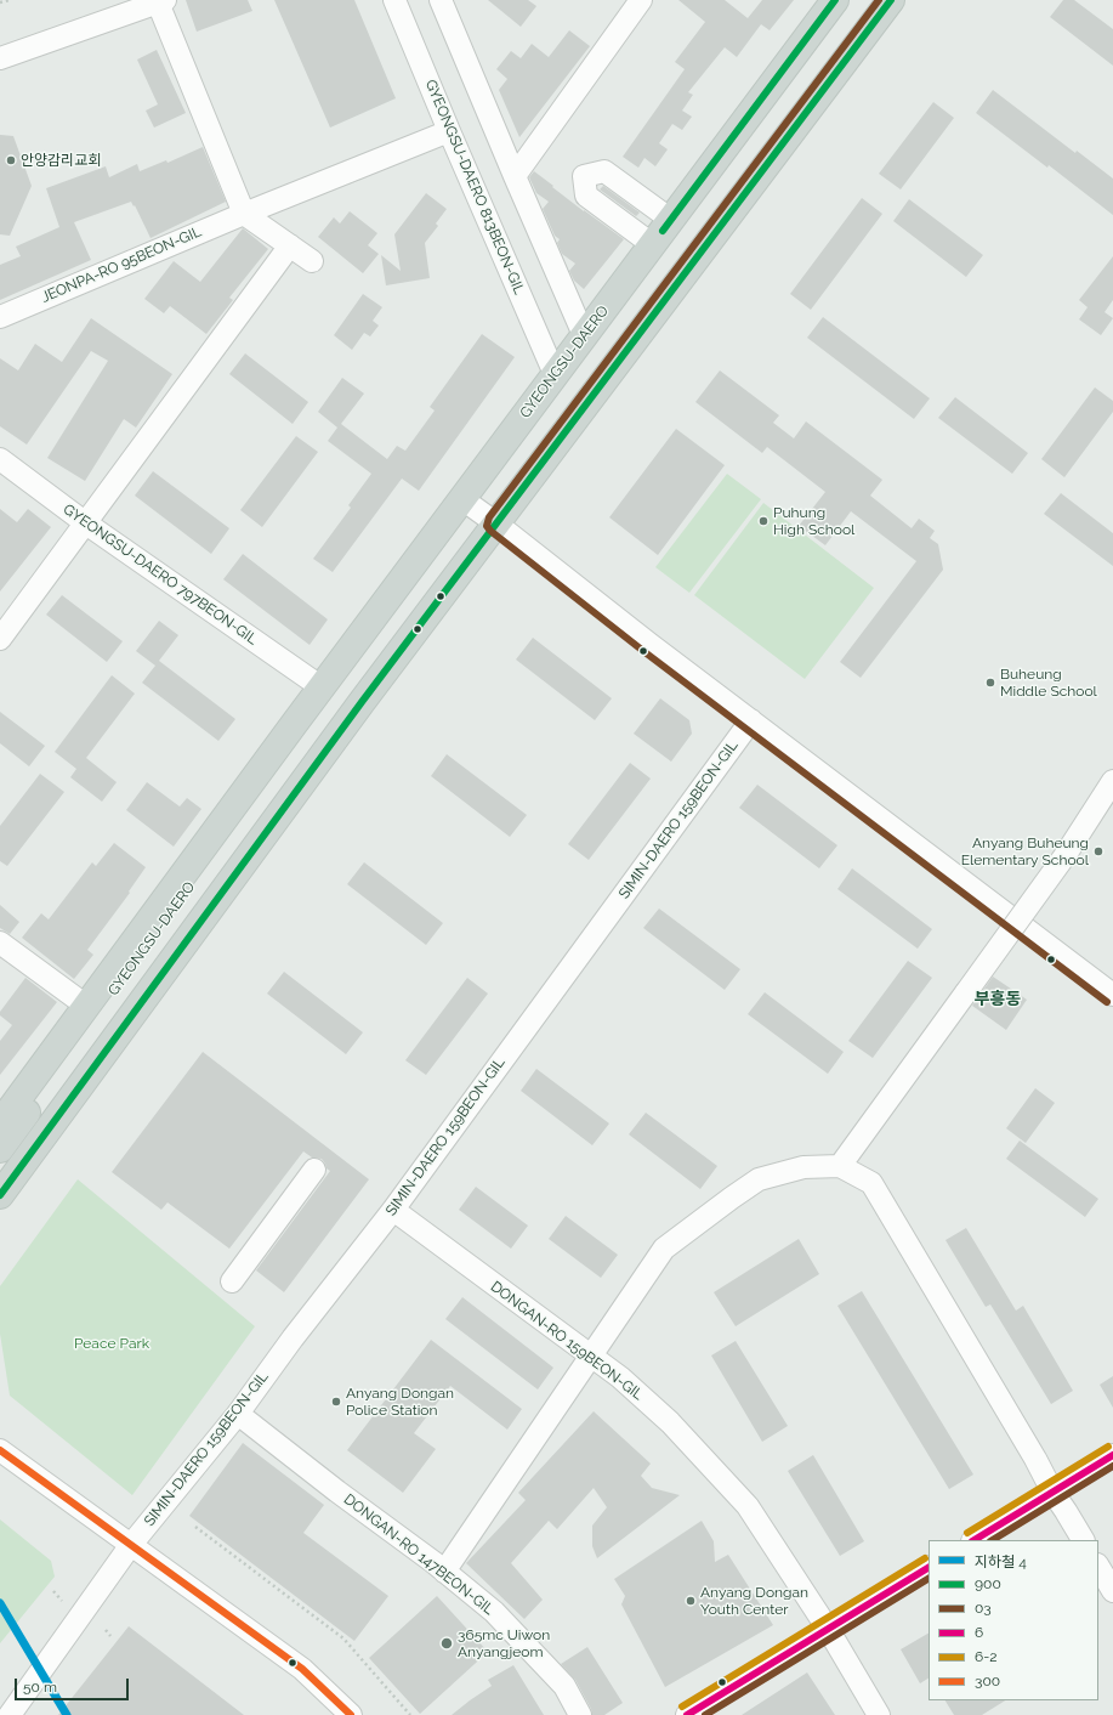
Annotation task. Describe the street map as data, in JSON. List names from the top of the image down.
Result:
{
  "streets": {
    "main road": ["GYEONGSU-DAERO"],
    "street": [
      "GYEONGSU-DAERO 813BEON-GIL",
      "JEONPA-RO 95BEON-GIL",
      "GYEONGSU-DAERO 797BEON-GIL",
      "SIMIN-DAERO 159BEON-GIL",
      "DONGAN-RO 159BEON-GIL",
      "DONGAN-RO 147BEON-GIL"
    ]
  },
  "crossings": [
    ["GYEONGSU-DAERO 813BEON-GIL", "JEONPA-RO 95BEON-GIL"],
    ["GYEONGSU-DAERO 813BEON-GIL", "GYEONGSU-DAERO"],
    ["GYEONGSU-DAERO", "GYEONGSU-DAERO 797BEON-GIL"],
    ["SIMIN-DAERO 159BEON-GIL", "DONGAN-RO 159BEON-GIL"],
    ["SIMIN-DAERO 159BEON-GIL", "DONGAN-RO 147BEON-GIL"]
  ],
  "districts": ["부흥동"],
  "parks": ["Peace Park"],
  "places": [
    "안양감리교회",
    "Puhung High School",
    "Buheung Middle School",
    "Anyang Buheung Elementary School",
    "Anyang Dongan Police Station",
    "Anyang Dongan Youth Center",
    "365mc Uiwon Anyangjeom"
  ],
  "lines": [
    "transit line 900",
    "transit line 03",
    "transit line 6-2",
    "transit line 300",
    "transit line 6",
    "metro line 4"
  ],
  "legend": [
    "지하철 4",
    "900",
    "03",
    "6",
    "6-2",
    "300"
  ],
  "scale_bar": "50 m"
}
